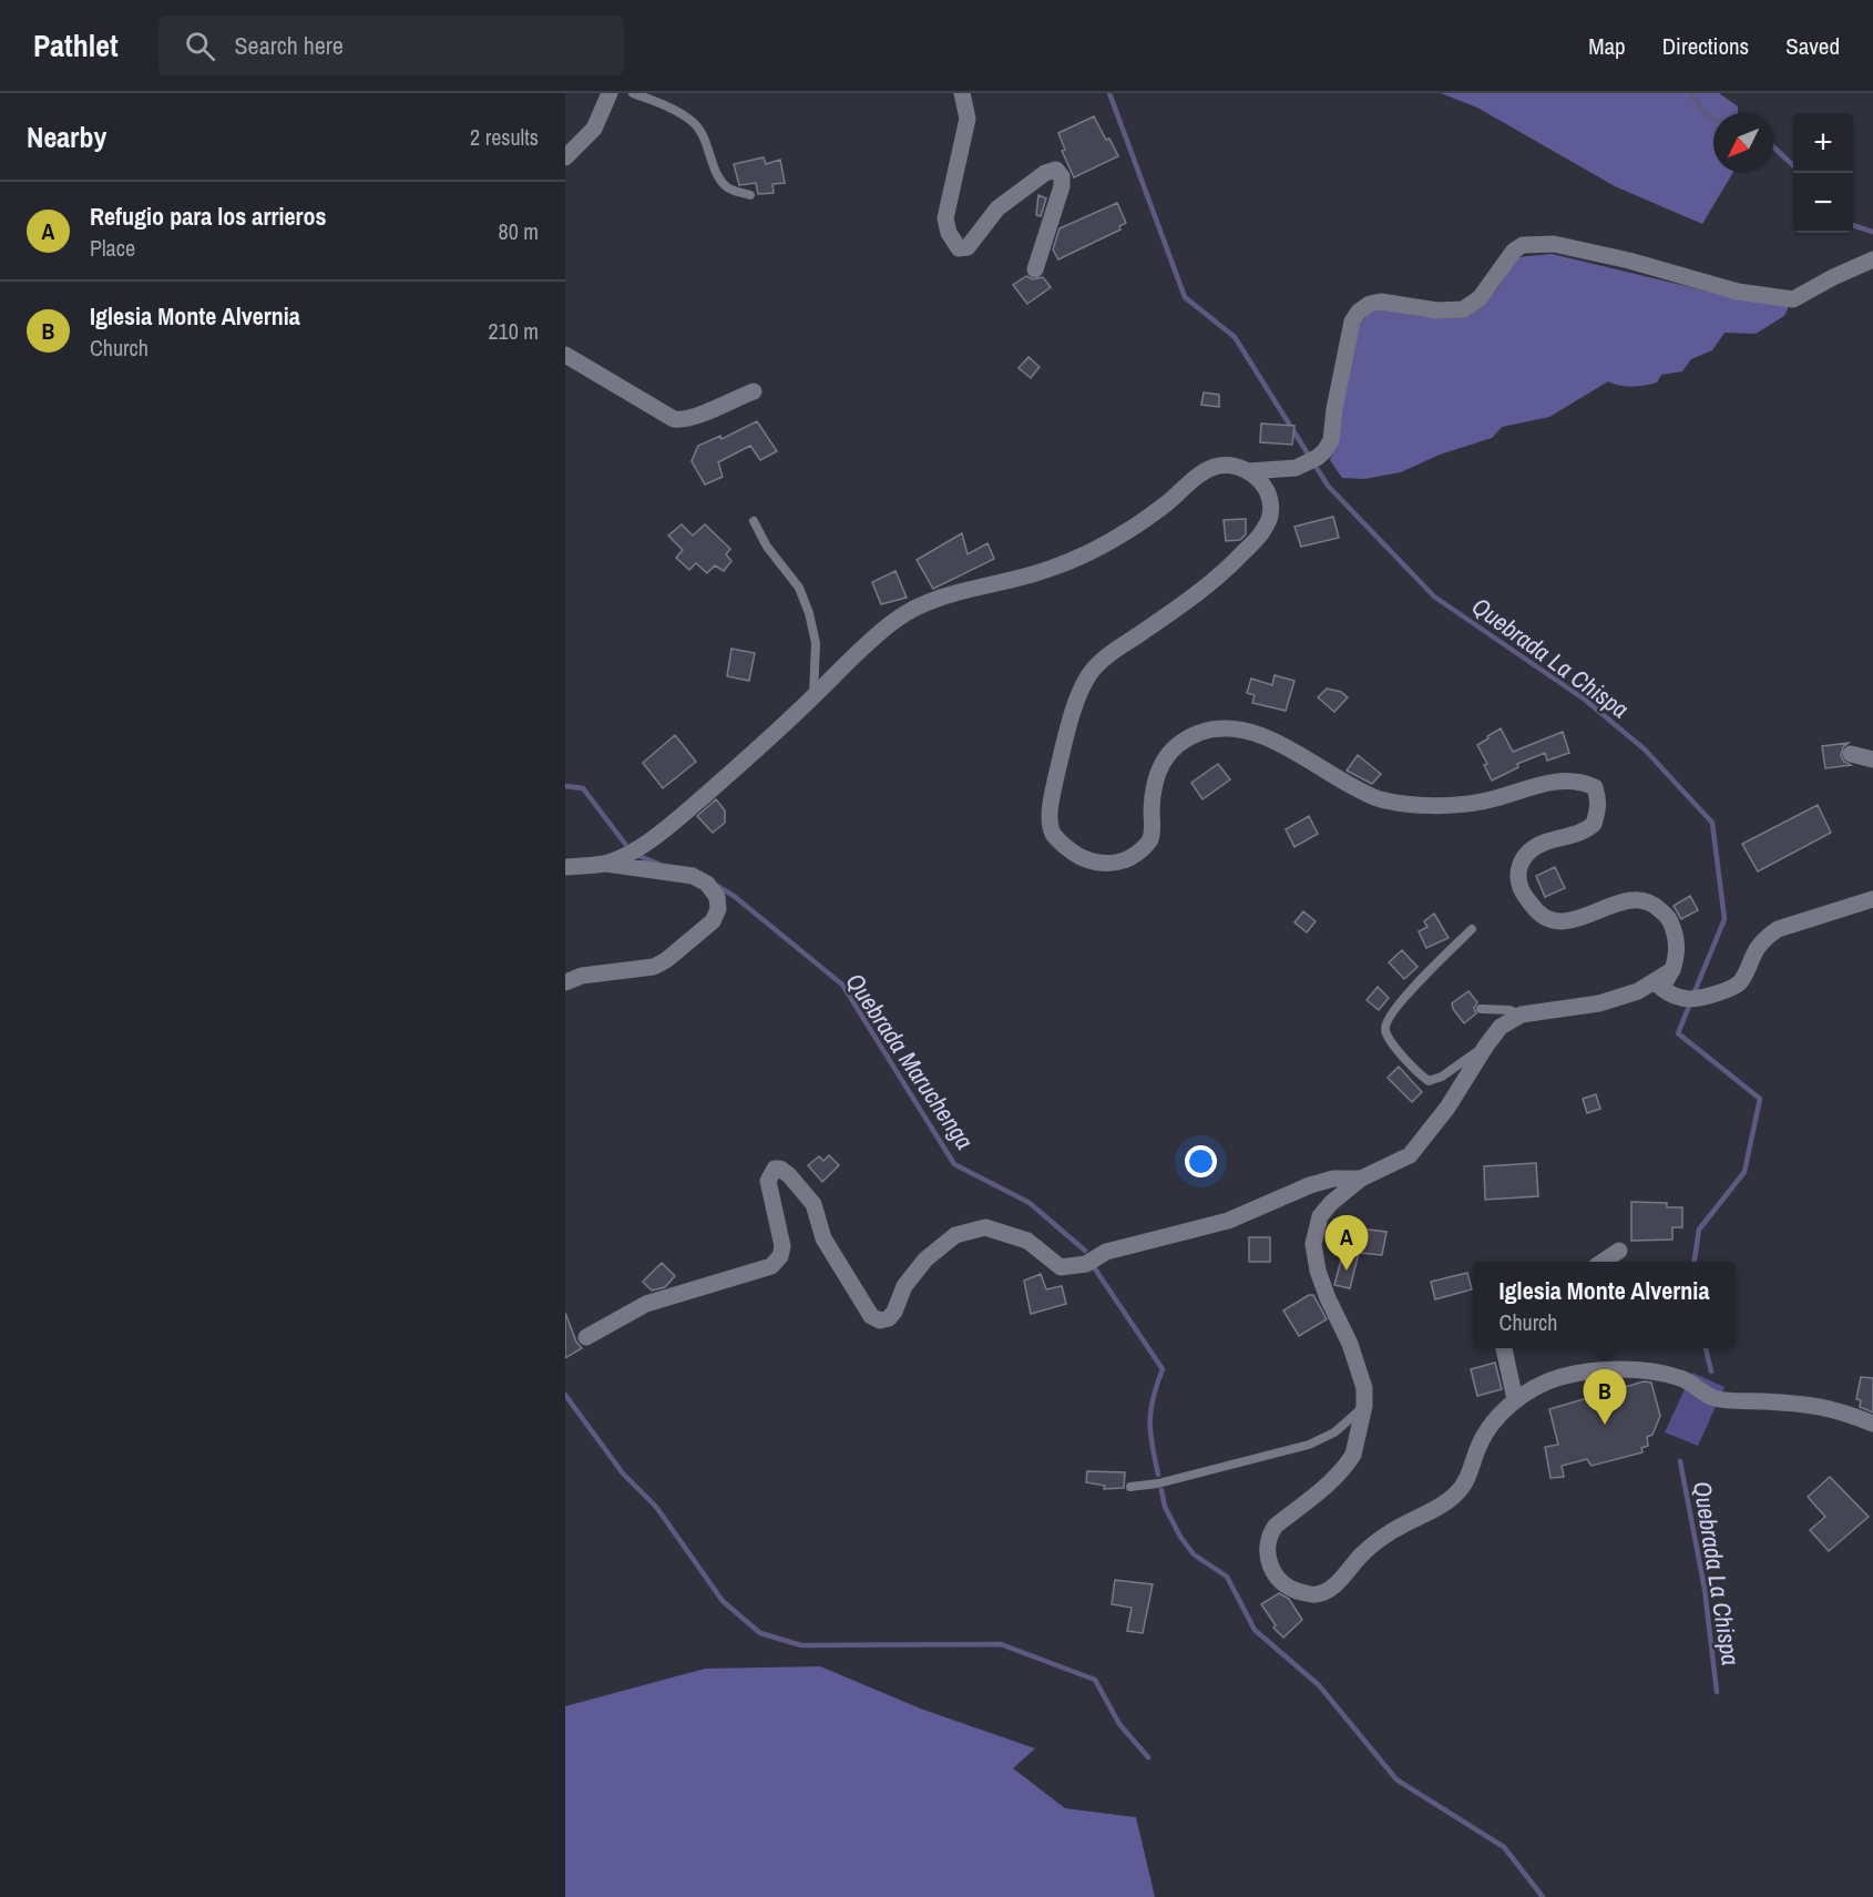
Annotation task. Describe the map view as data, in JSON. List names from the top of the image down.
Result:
{
  "water": ["Quebrada La Chispa", "Quebrada Maruchenga"],
  "north": "bottom left",
  "page": {
    "header": "Pathlet",
    "search": "Search here",
    "nav": ["Map", "Directions", "Saved"],
    "heading": ["Nearby", "2 results"],
    "map_buttons": ["+", "−"],
    "list": [
      {
        "mark": "A",
        "name": "Refugio para los arrieros",
        "note": "Place",
        "value": "80 m"
      },
      {
        "mark": "B",
        "name": "Iglesia Monte Alvernia",
        "note": "Church",
        "value": "210 m"
      }
    ],
    "pins": ["A", "B"],
    "popup": ["Iglesia Monte Alvernia", "Church"]
  }
}
